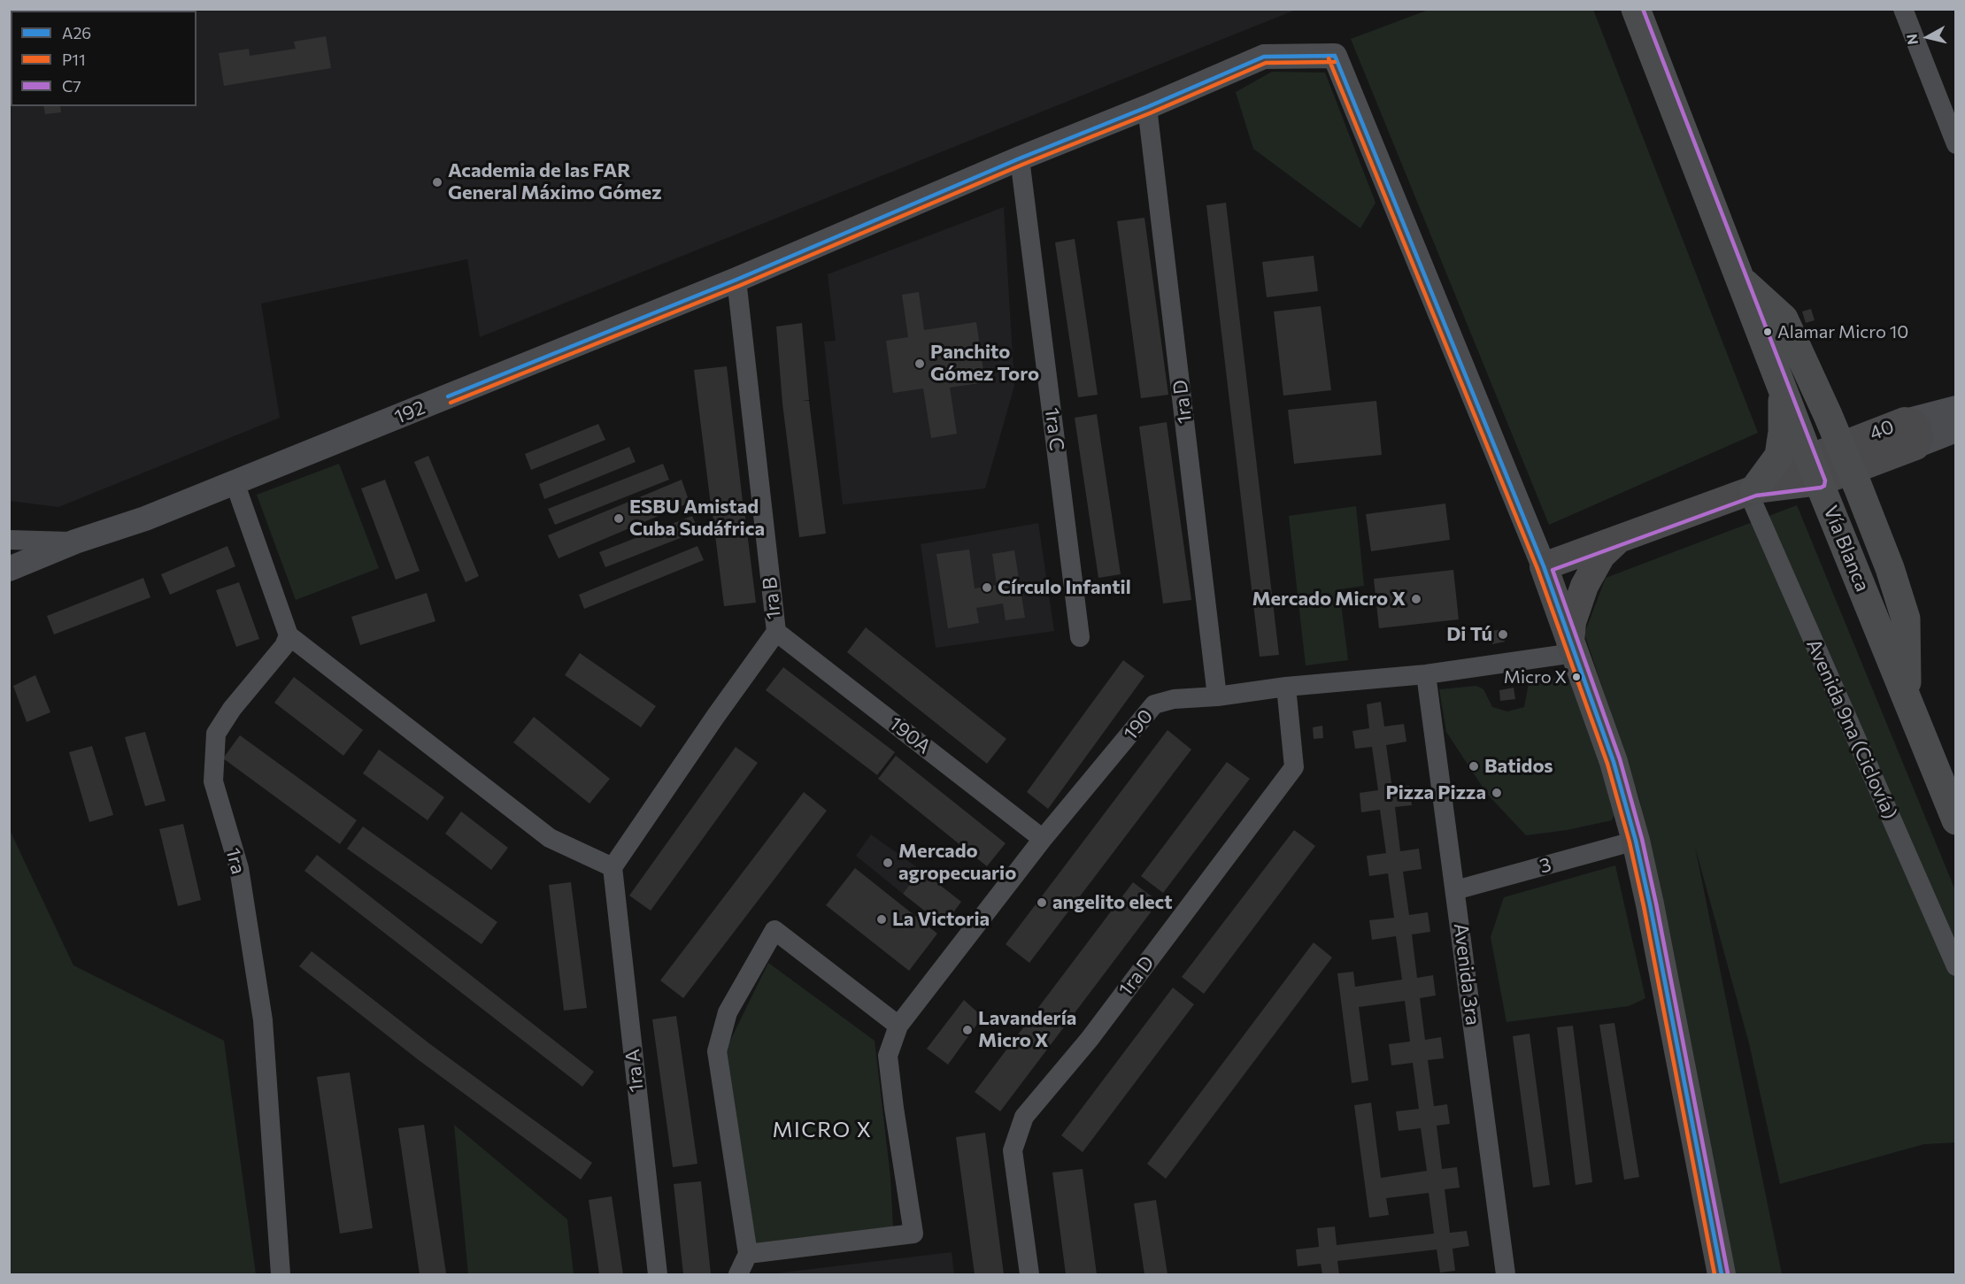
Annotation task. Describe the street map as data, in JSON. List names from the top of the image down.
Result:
{
  "streets": {
    "highway": ["Vía Blanca"],
    "main road": ["40"],
    "street": [
      "1ra D",
      "192",
      "1ra C",
      "1ra B",
      "190",
      "Avenida 9na (Ciclovía)",
      "190A",
      "1ra",
      "3",
      "Avenida 3ra",
      "1ra A"
    ]
  },
  "crossings": [
    ["1ra D", "192"],
    ["1ra D", "190"],
    ["192", "1ra C"],
    ["192", "1ra B"],
    ["40", "Vía Blanca"],
    ["1ra B", "190A"],
    ["1ra B", "1ra A"],
    ["190", "190A"],
    ["190", "Avenida 3ra"],
    ["3", "Avenida 3ra"]
  ],
  "districts": ["MICRO X"],
  "places": [
    "Academia de las FAR General Máximo Gómez",
    "Alamar Micro 10",
    "Panchito Gómez Toro",
    "ESBU Amistad Cuba Sudáfrica",
    "Círculo Infantil",
    "Mercado Micro X",
    "Di Tú",
    "Micro X",
    "Batidos",
    "Pizza Pizza",
    "Mercado agropecuario",
    "angelito elect",
    "La Victoria",
    "Lavandería Micro X"
  ],
  "lines": ["transit line C7", "transit line A26", "transit line P11"],
  "legend": ["A26", "P11", "C7"],
  "north": "left"
}
